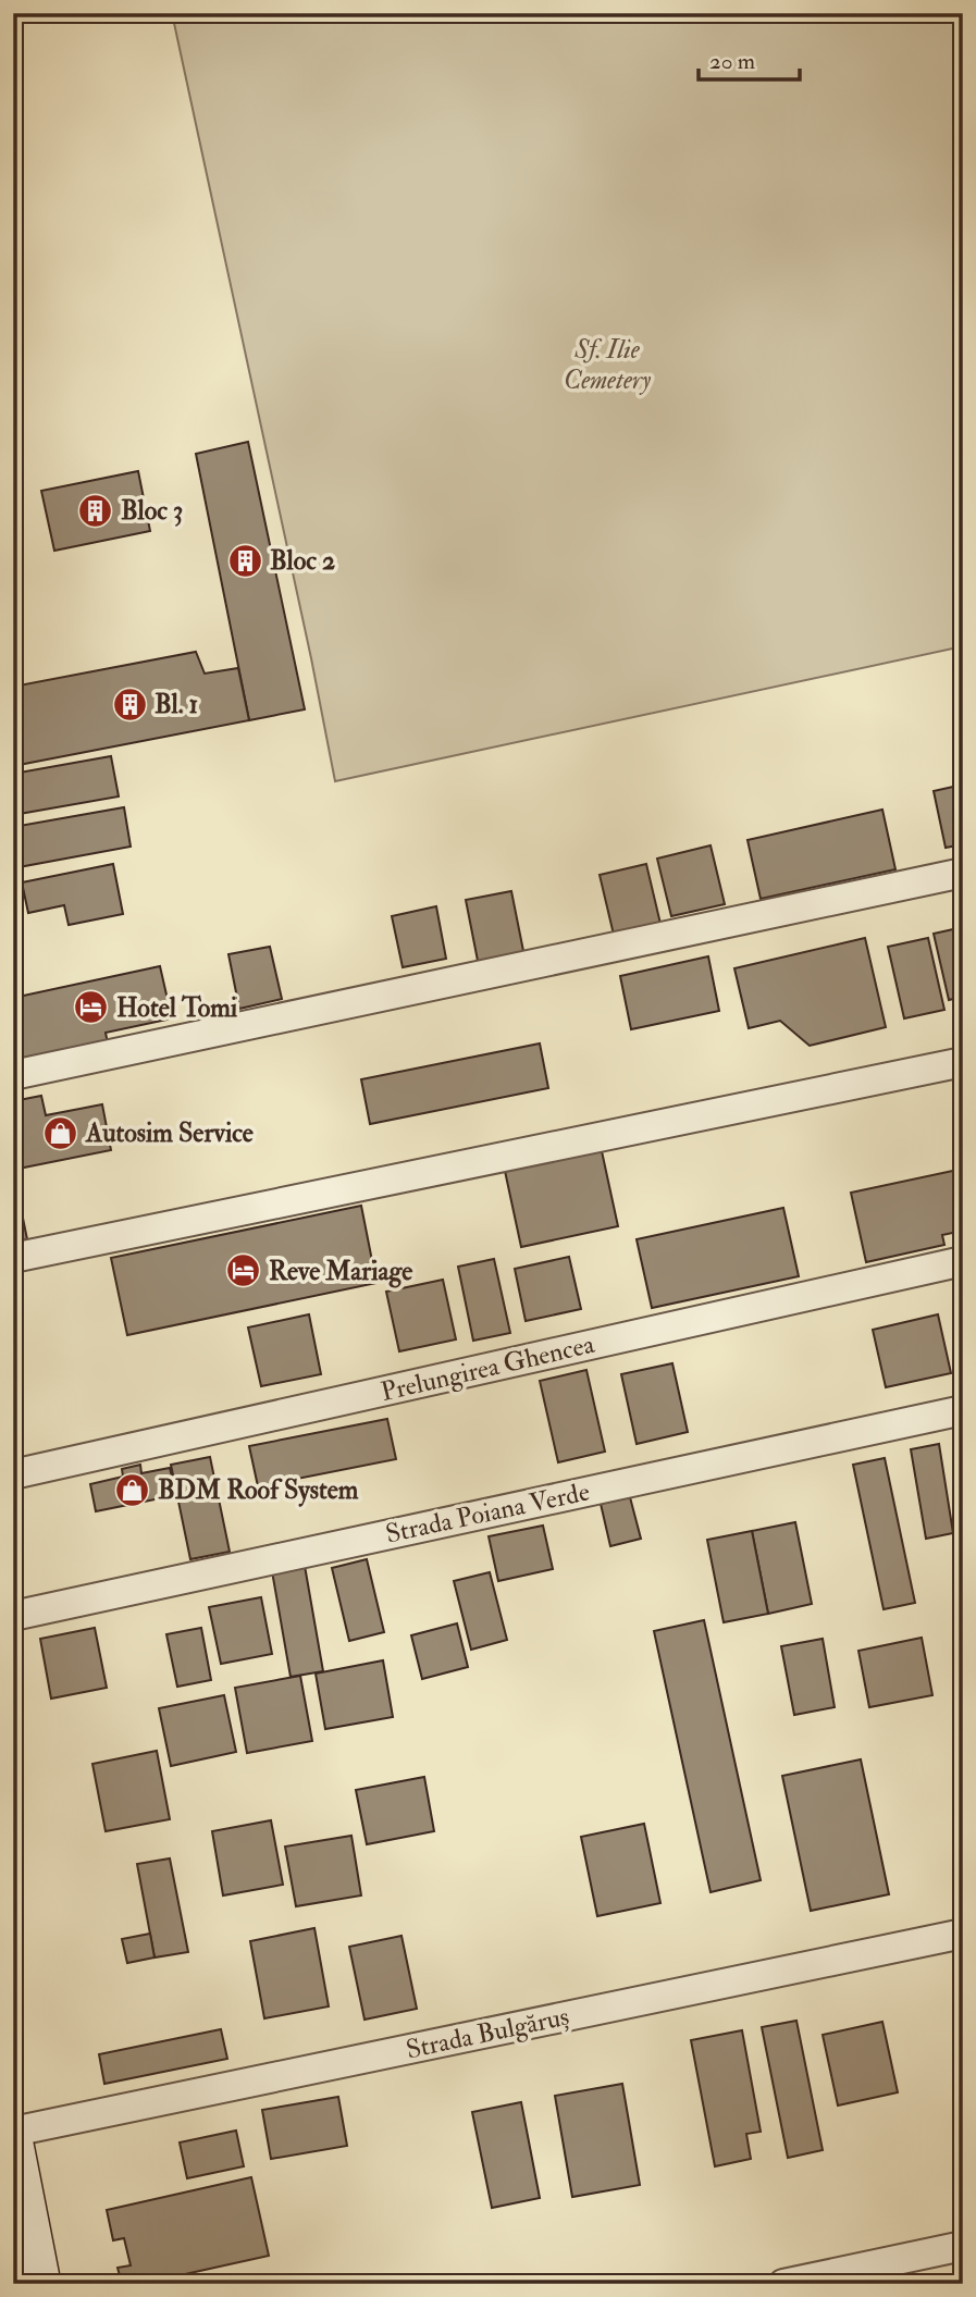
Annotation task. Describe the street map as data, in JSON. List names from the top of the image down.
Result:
{
  "streets": {
    "street": ["Prelungirea Ghencea", "Strada Poiana Verde", "Strada Bulgăruș"]
  },
  "parks": ["Sf. Ilie Cemetery"],
  "places": {
    "building": ["Bloc 3", "Bloc 2", "Bl. 1"],
    "hotel": ["Hotel Tomi", "Reve Mariage"],
    "shop": ["Autosim Service", "BDM Roof System"]
  },
  "scale_bar": "20 m"
}
